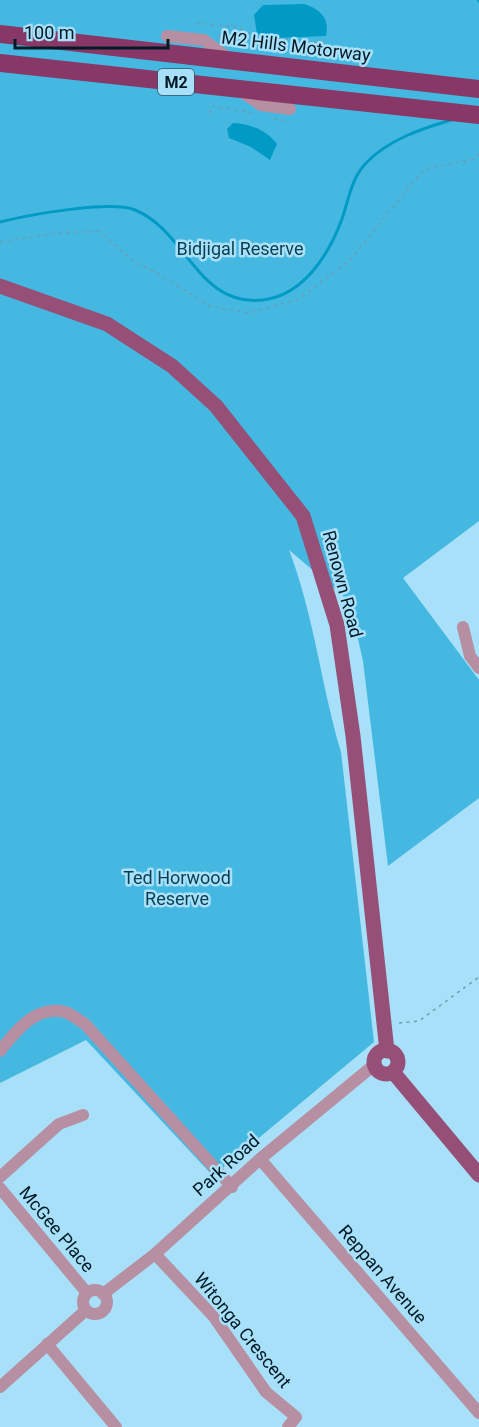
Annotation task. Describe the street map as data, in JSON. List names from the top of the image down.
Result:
{
  "streets": {
    "highway": ["M2 Hills Motorway", "M2"],
    "main road": ["Renown Road"],
    "street": [
      "Park Road",
      "McGee Place",
      "Reppan Avenue",
      "Witonga Crescent"
    ]
  },
  "crossings": [
    ["Renown Road", "Park Road"],
    ["Park Road", "McGee Place"],
    ["Park Road", "Reppan Avenue"],
    ["Park Road", "Witonga Crescent"]
  ],
  "parks": ["Bidjigal Reserve", "Ted Horwood Reserve"],
  "scale_bar": "100 m"
}
